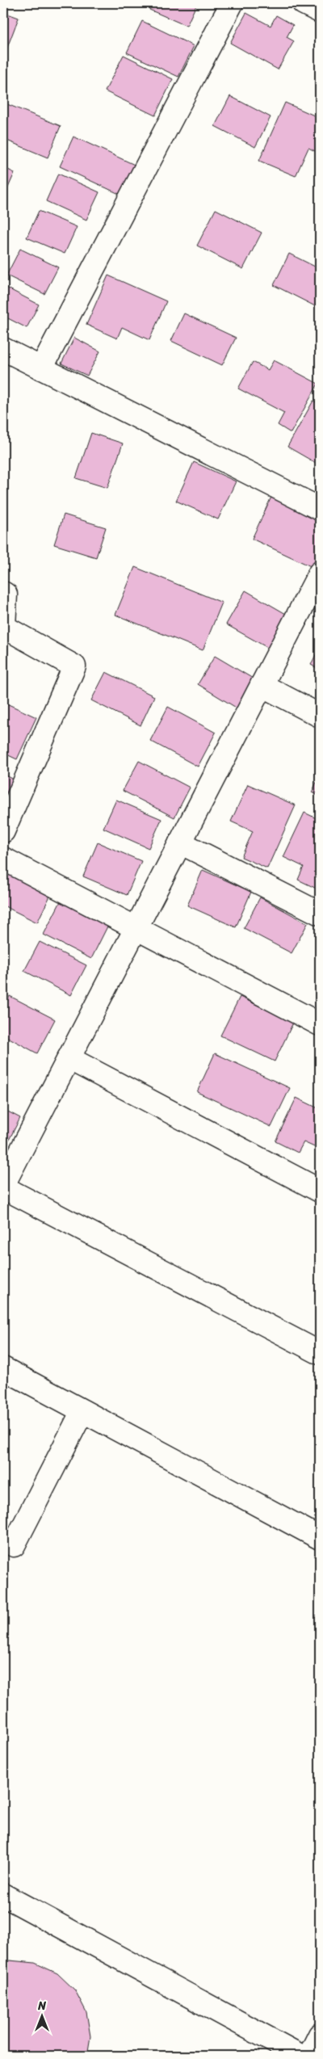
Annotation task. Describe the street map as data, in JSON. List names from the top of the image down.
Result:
{
  "north": "top"
}
